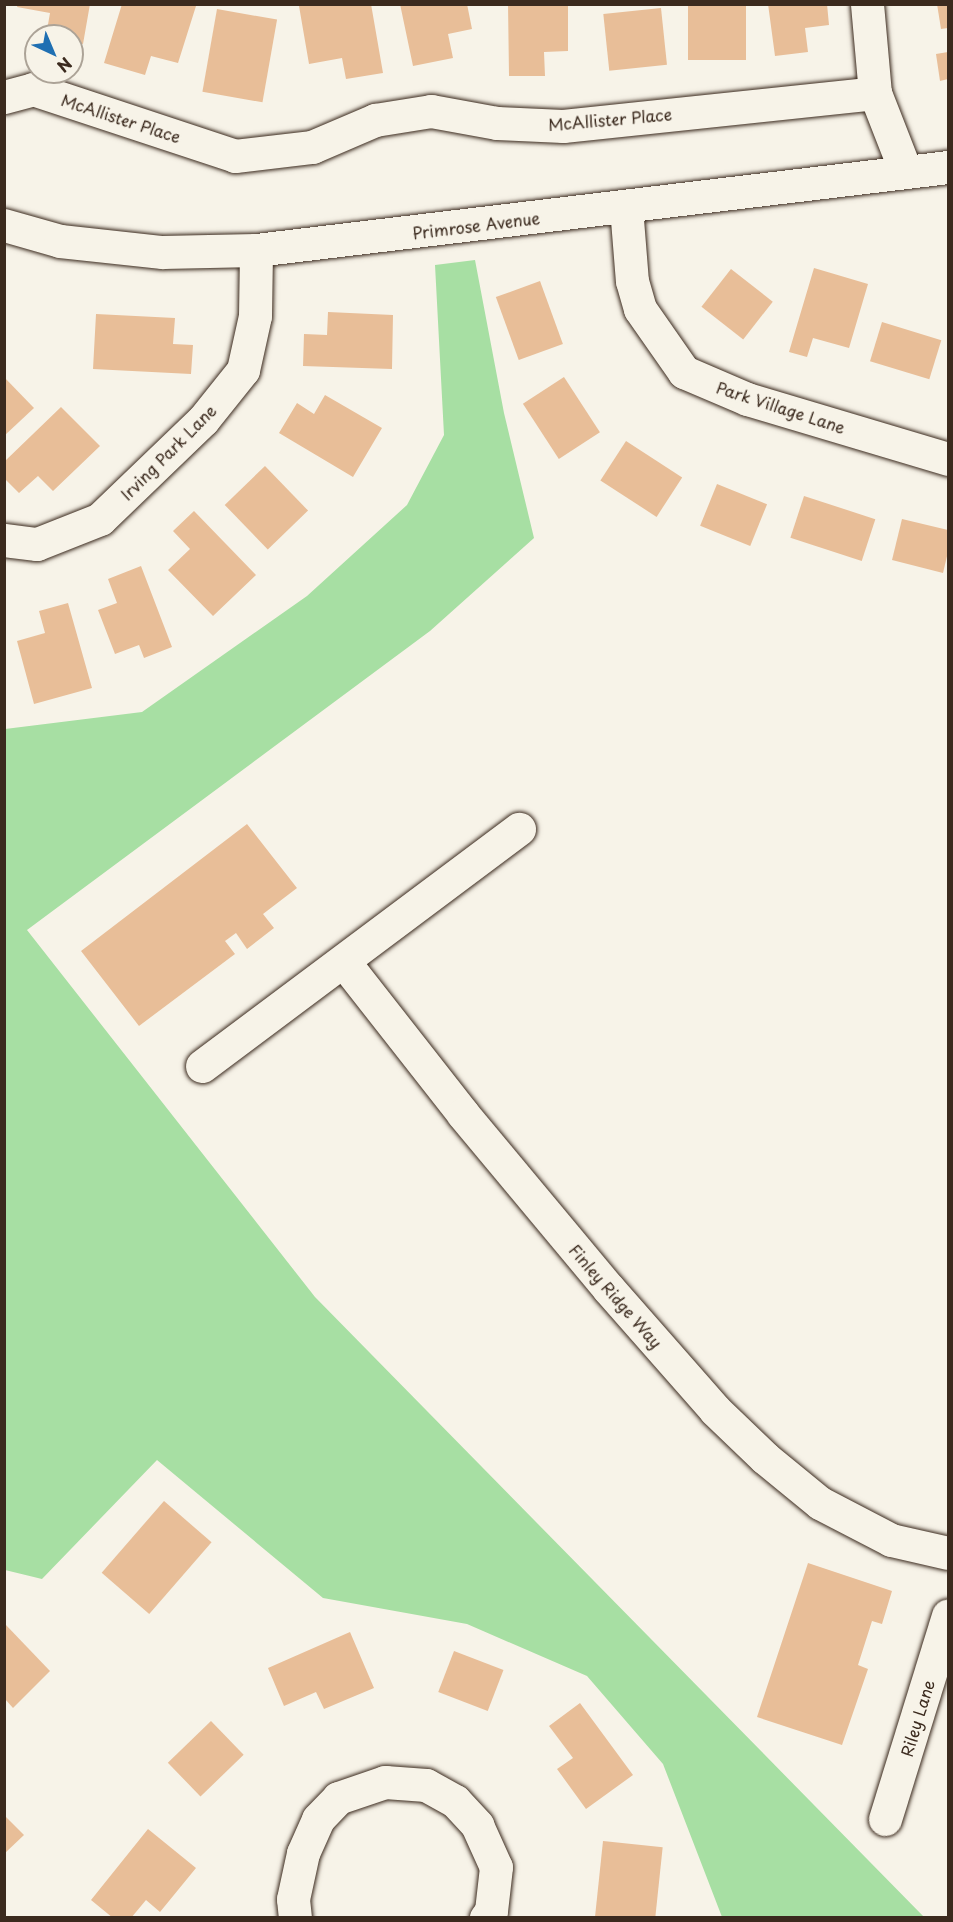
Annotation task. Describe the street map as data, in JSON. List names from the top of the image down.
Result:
{
  "streets": {
    "street": [
      "McAllister Place",
      "Primrose Avenue",
      "Park Village Lane",
      "Irving Park Lane",
      "Finley Ridge Way",
      "Riley Lane"
    ]
  },
  "crossings": [
    ["Primrose Avenue", "Park Village Lane"],
    ["Primrose Avenue", "Irving Park Lane"]
  ],
  "north": "bottom right"
}
